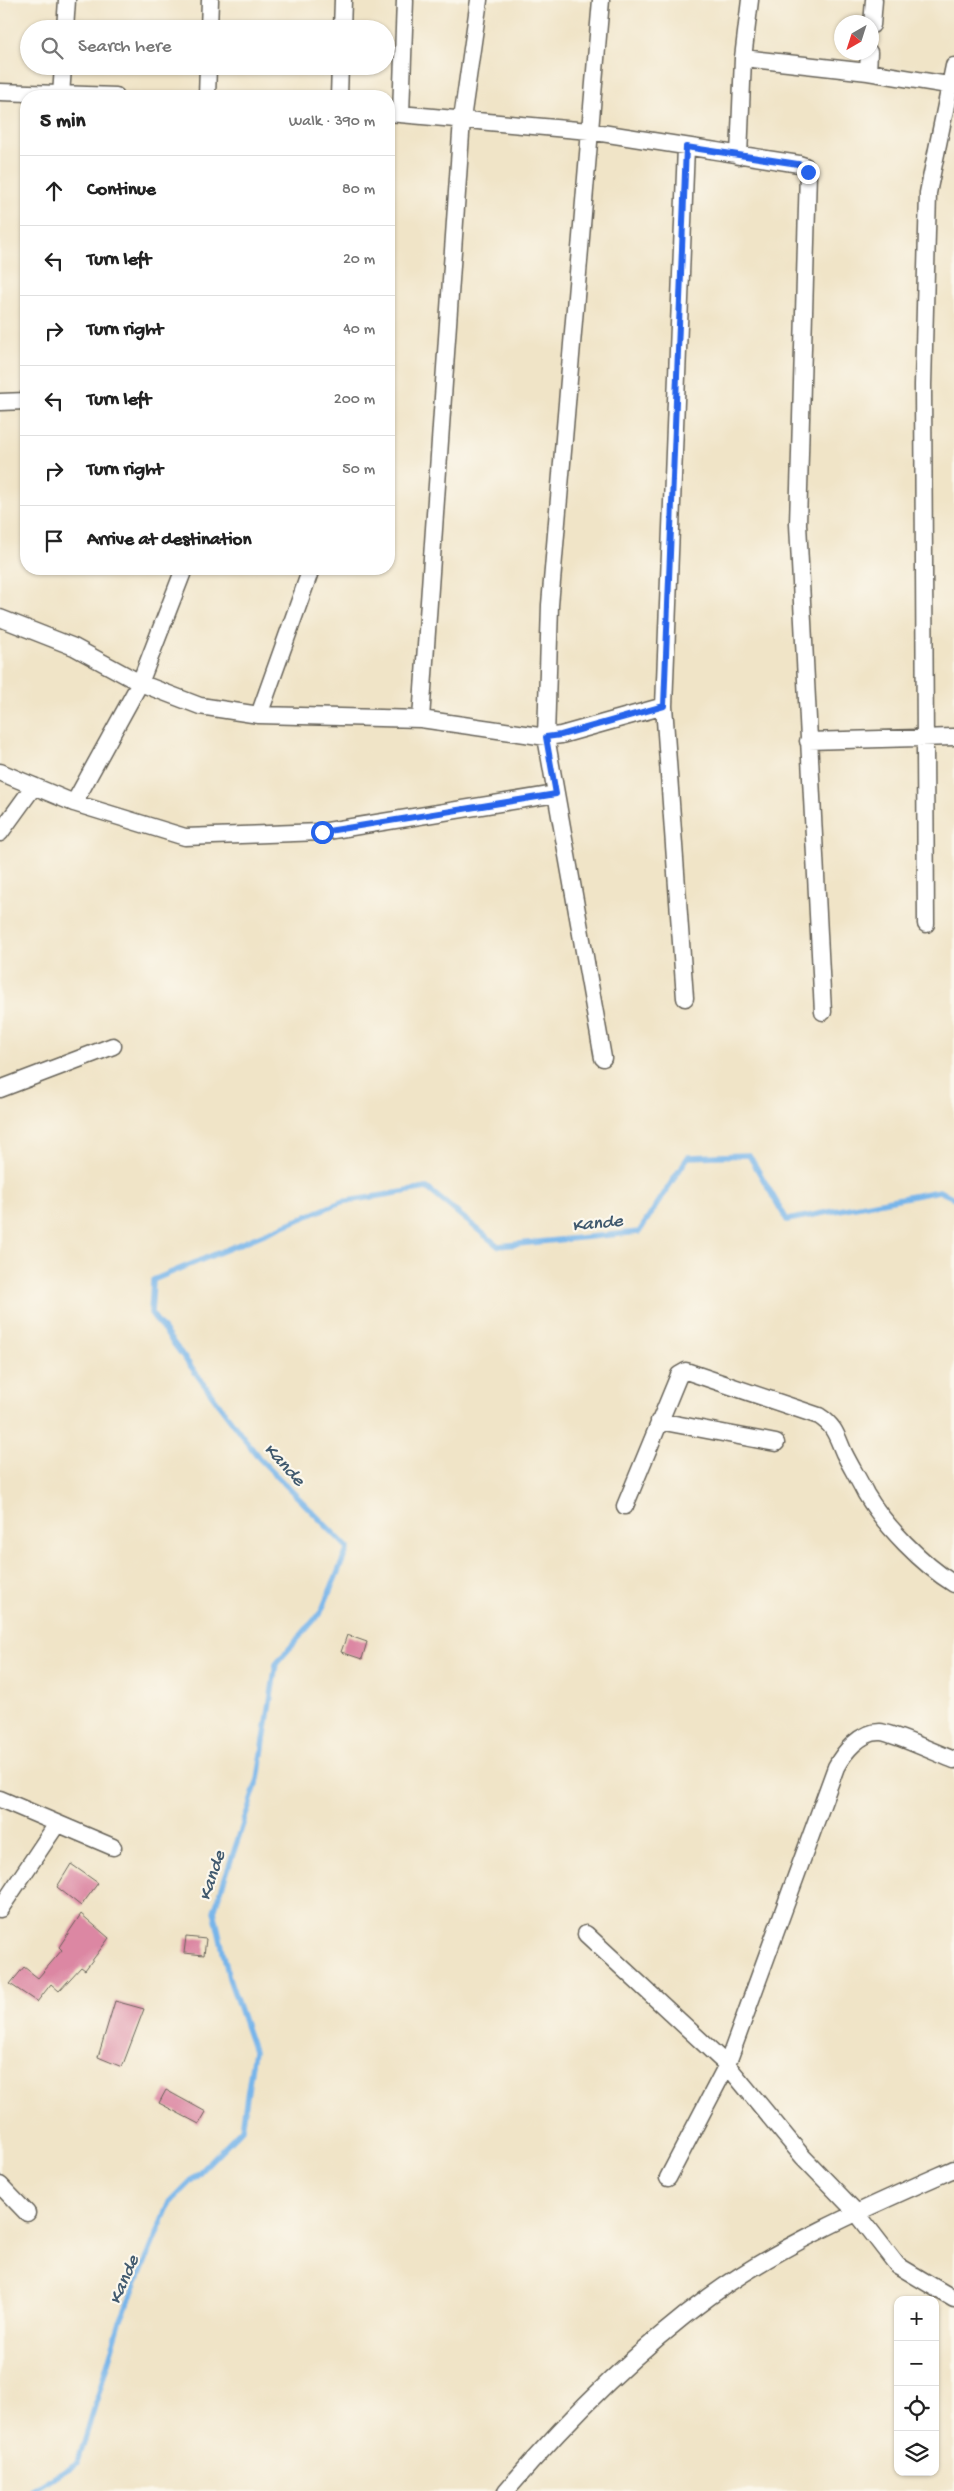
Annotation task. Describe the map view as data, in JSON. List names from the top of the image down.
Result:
{
  "water": ["Kande"],
  "north": "bottom left",
  "page": {
    "search": "Search here",
    "heading": ["5 min", "Walk · 390 m"],
    "list": [
      ["Continue", "80 m"],
      ["Turn left", "20 m"],
      ["Turn right", "40 m"],
      ["Turn left", "200 m"],
      ["Turn right", "50 m"],
      "Arrive at destination"
    ],
    "map_buttons": ["+", "−"]
  }
}
